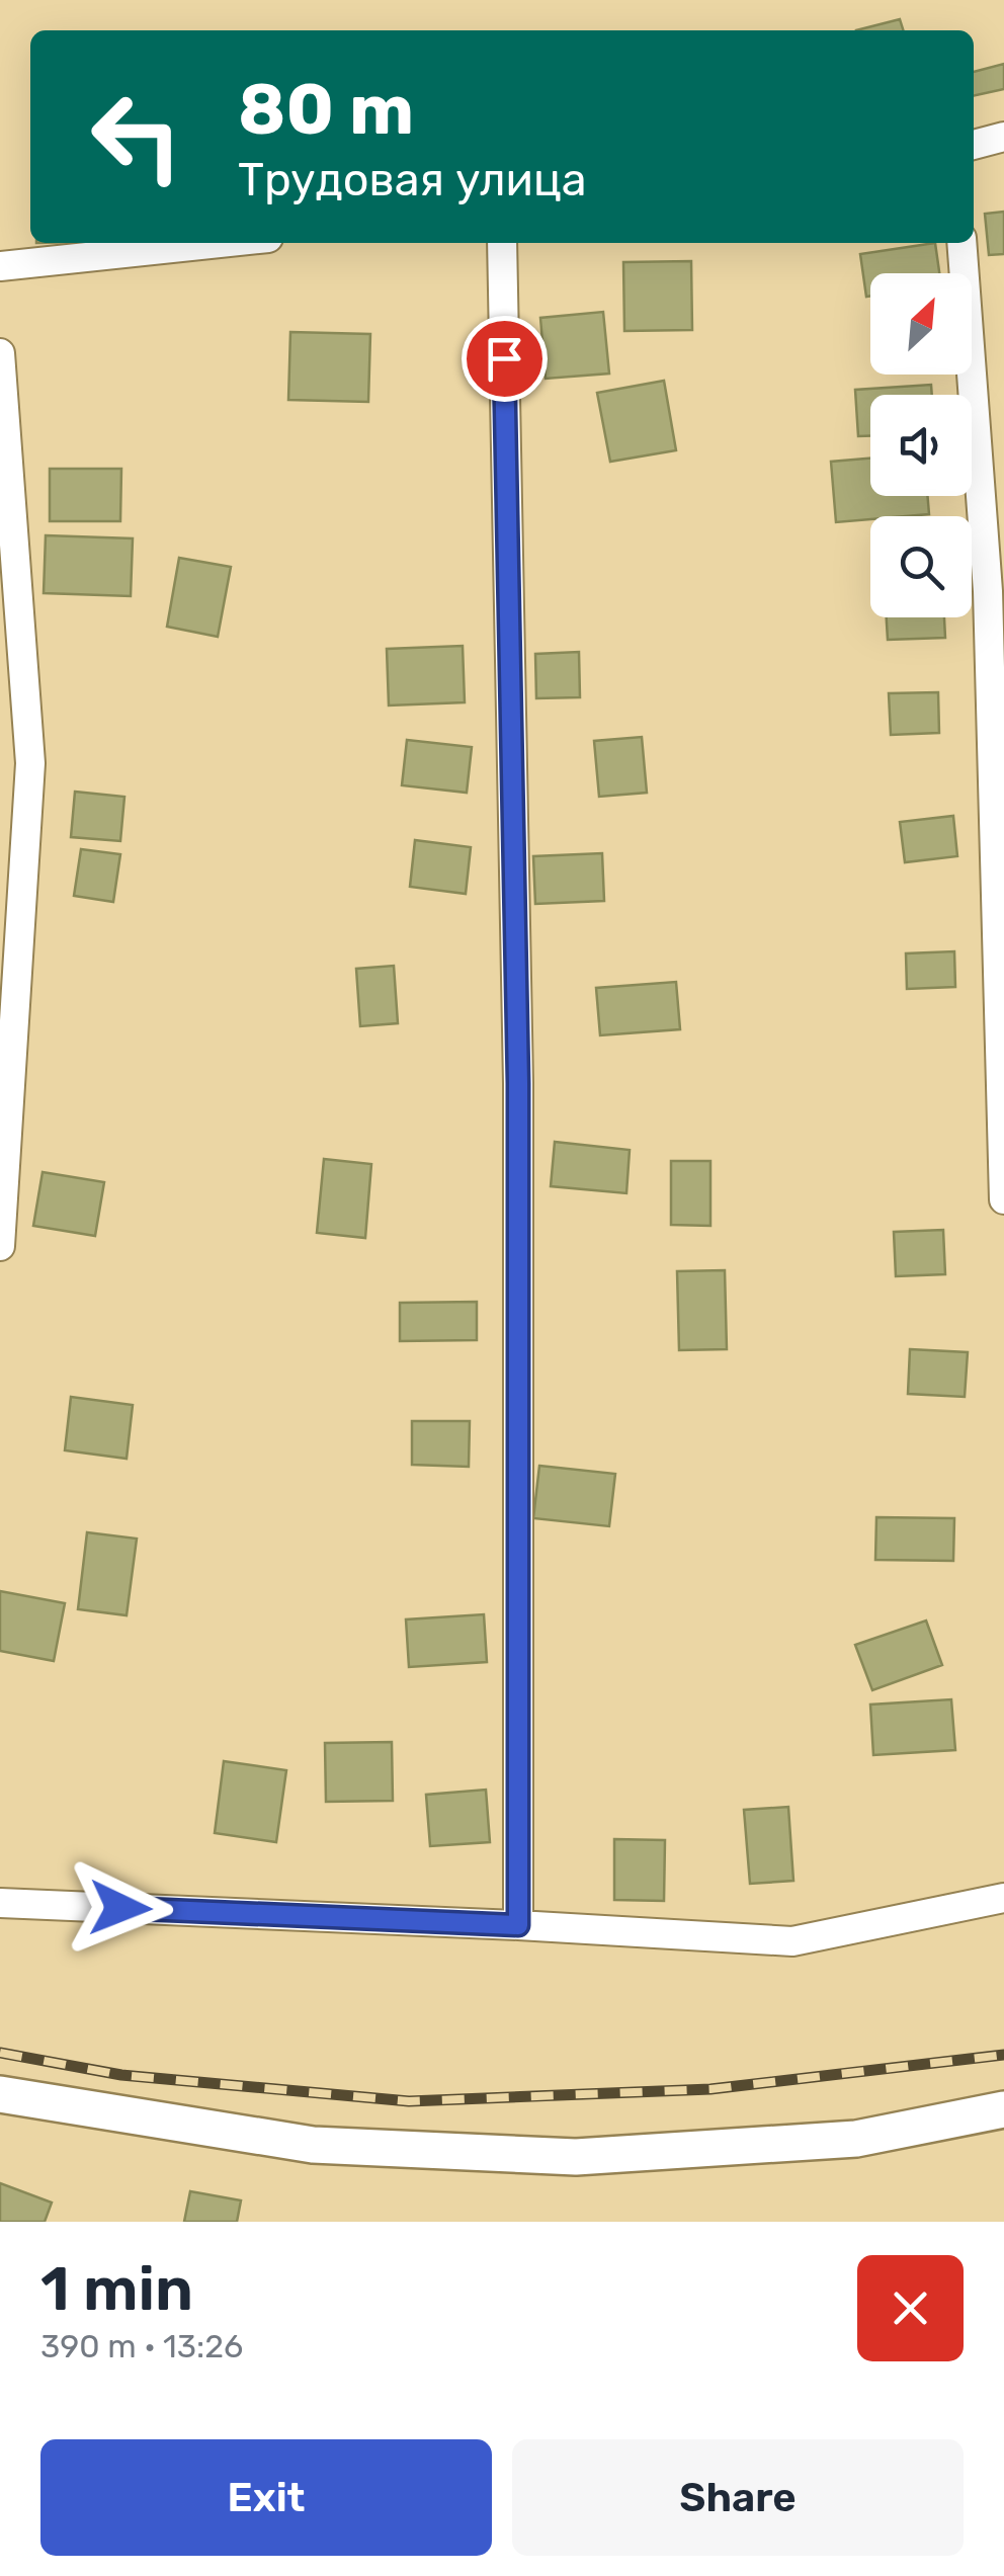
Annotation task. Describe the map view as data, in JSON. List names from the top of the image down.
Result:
{
  "north": "top right",
  "page": {
    "turn": ["80 m", "Трудовая улица"],
    "heading": ["1 min", "390 m · 13:26"],
    "buttons": ["Exit", "Share"]
  }
}
